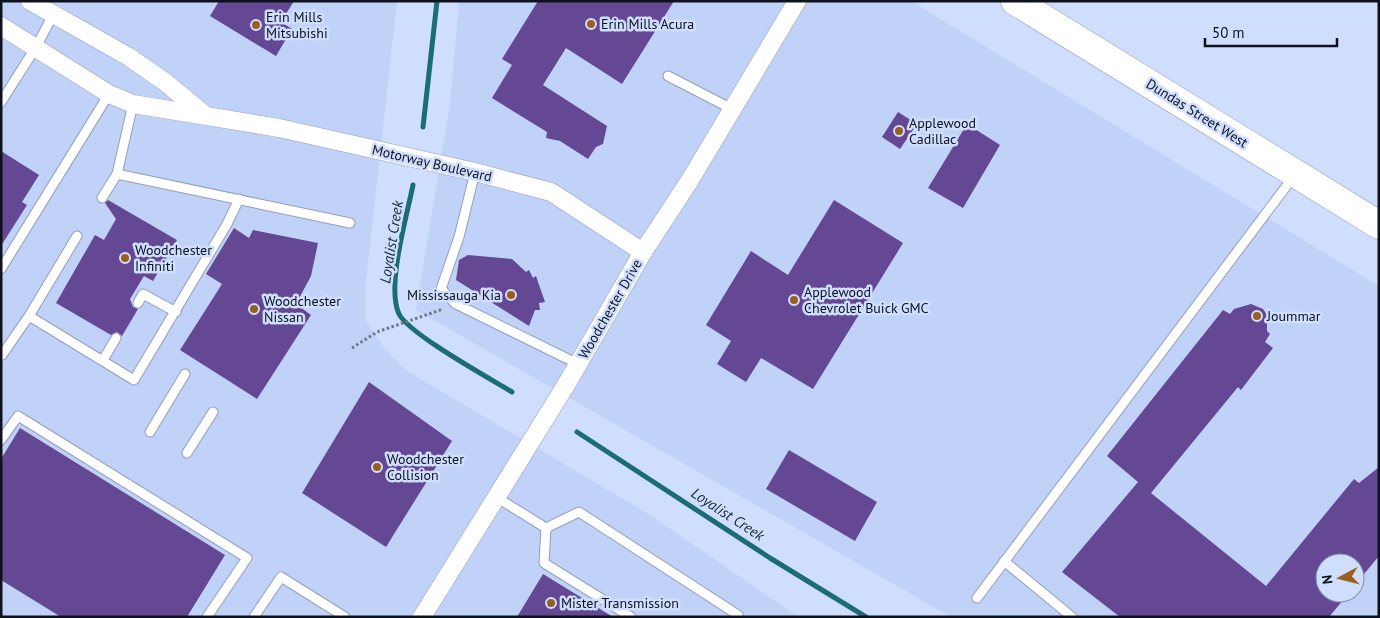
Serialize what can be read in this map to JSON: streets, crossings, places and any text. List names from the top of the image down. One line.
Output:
{"streets":{"main road":["Dundas Street West"],"street":["Motorway Boulevard","Woodchester Drive"]},"crossings":[["Motorway Boulevard","Woodchester Drive"]],"water":["Loyalist Creek"],"places":["Erin Mills Acura","Erin Mills Mitsubishi","Applewood Cadillac","Woodchester Infiniti","Mississauga Kia","Applewood Chevrolet Buick GMC","Woodchester Nissan","Joummar","Woodchester Collision","Mister Transmission"],"scale_bar":"50 m","north":"left"}
